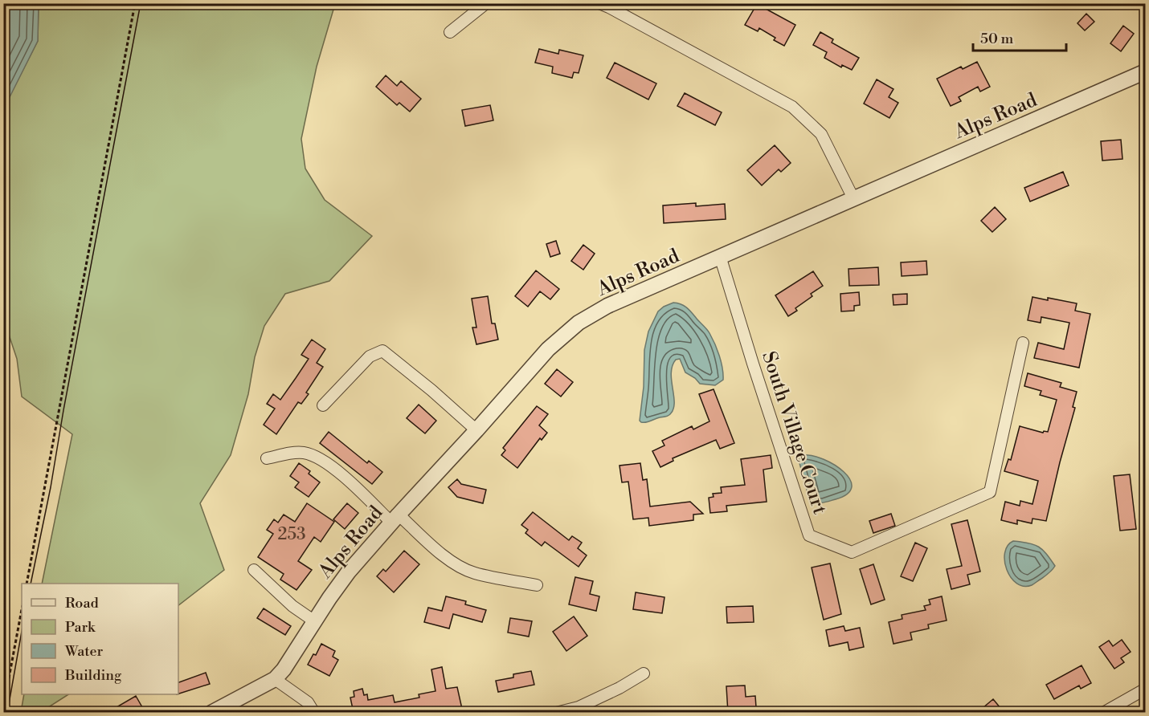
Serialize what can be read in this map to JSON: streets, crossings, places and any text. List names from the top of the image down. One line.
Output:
{"streets":{"street":["Alps Road","South Village Court"]},"crossings":[["Alps Road","South Village Court"]],"house_numbers":["253"],"legend":["Road","Park","Water","Building"],"scale_bar":"50 m"}
